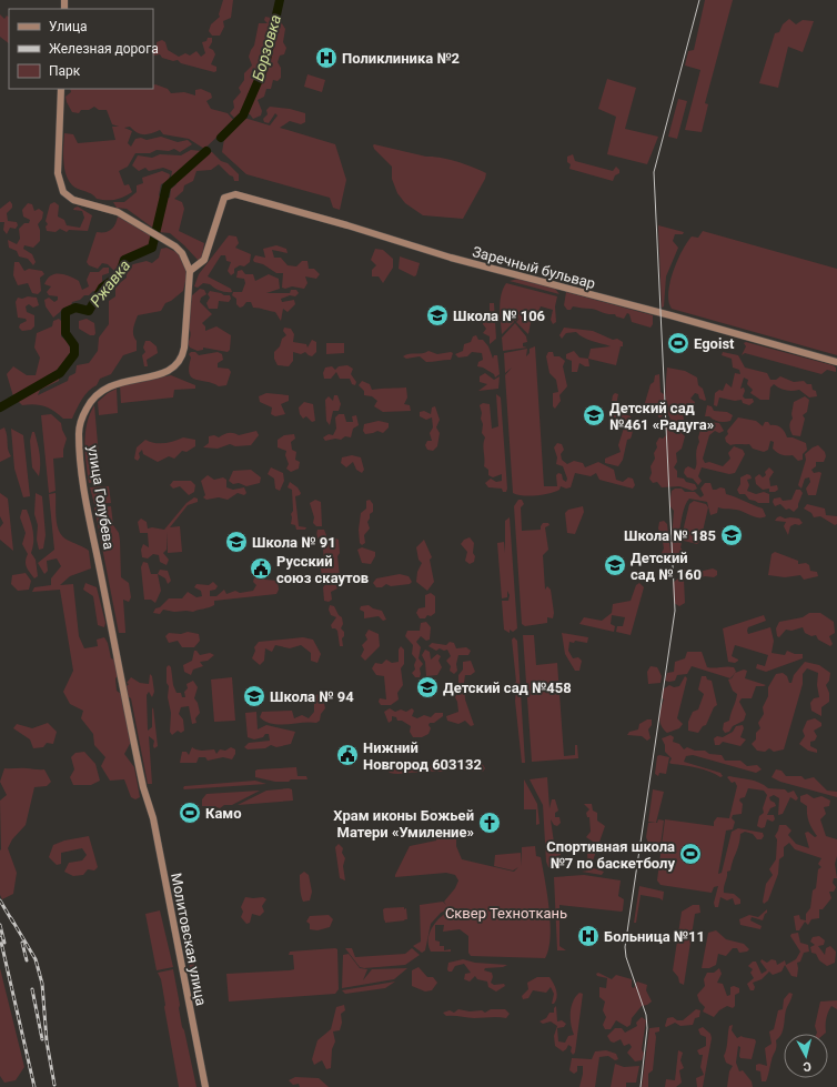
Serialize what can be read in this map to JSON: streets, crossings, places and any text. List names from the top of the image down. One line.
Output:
{"streets":{"street":["Заречный бульвар","улица Голубева","Молитовская улица"]},"crossings":[["Заречный бульвар","улица Голубева"],["улица Голубева","Молитовская улица"]],"water":["Борзовка","Ржавка"],"parks":["Сквер Техноткань"],"places":{"hospital":["Поликлиника №2","Больница №11"],"school or university":["Школа № 106","Детский сад №461 «Радуга»","Школа № 185","Школа № 91","Детский сад № 160","Детский сад №458","Школа № 94"],"sports":["Egoist","Камо","Спортивная школа №7 по баскетболу"],"public building":["Русский союз скаутов","Нижний Новгород 603132"],"church":["Храм иконы Божьей Матери «Умиление»"]},"legend":["Улица","Железная дорога","Парк"],"north":"bottom"}
